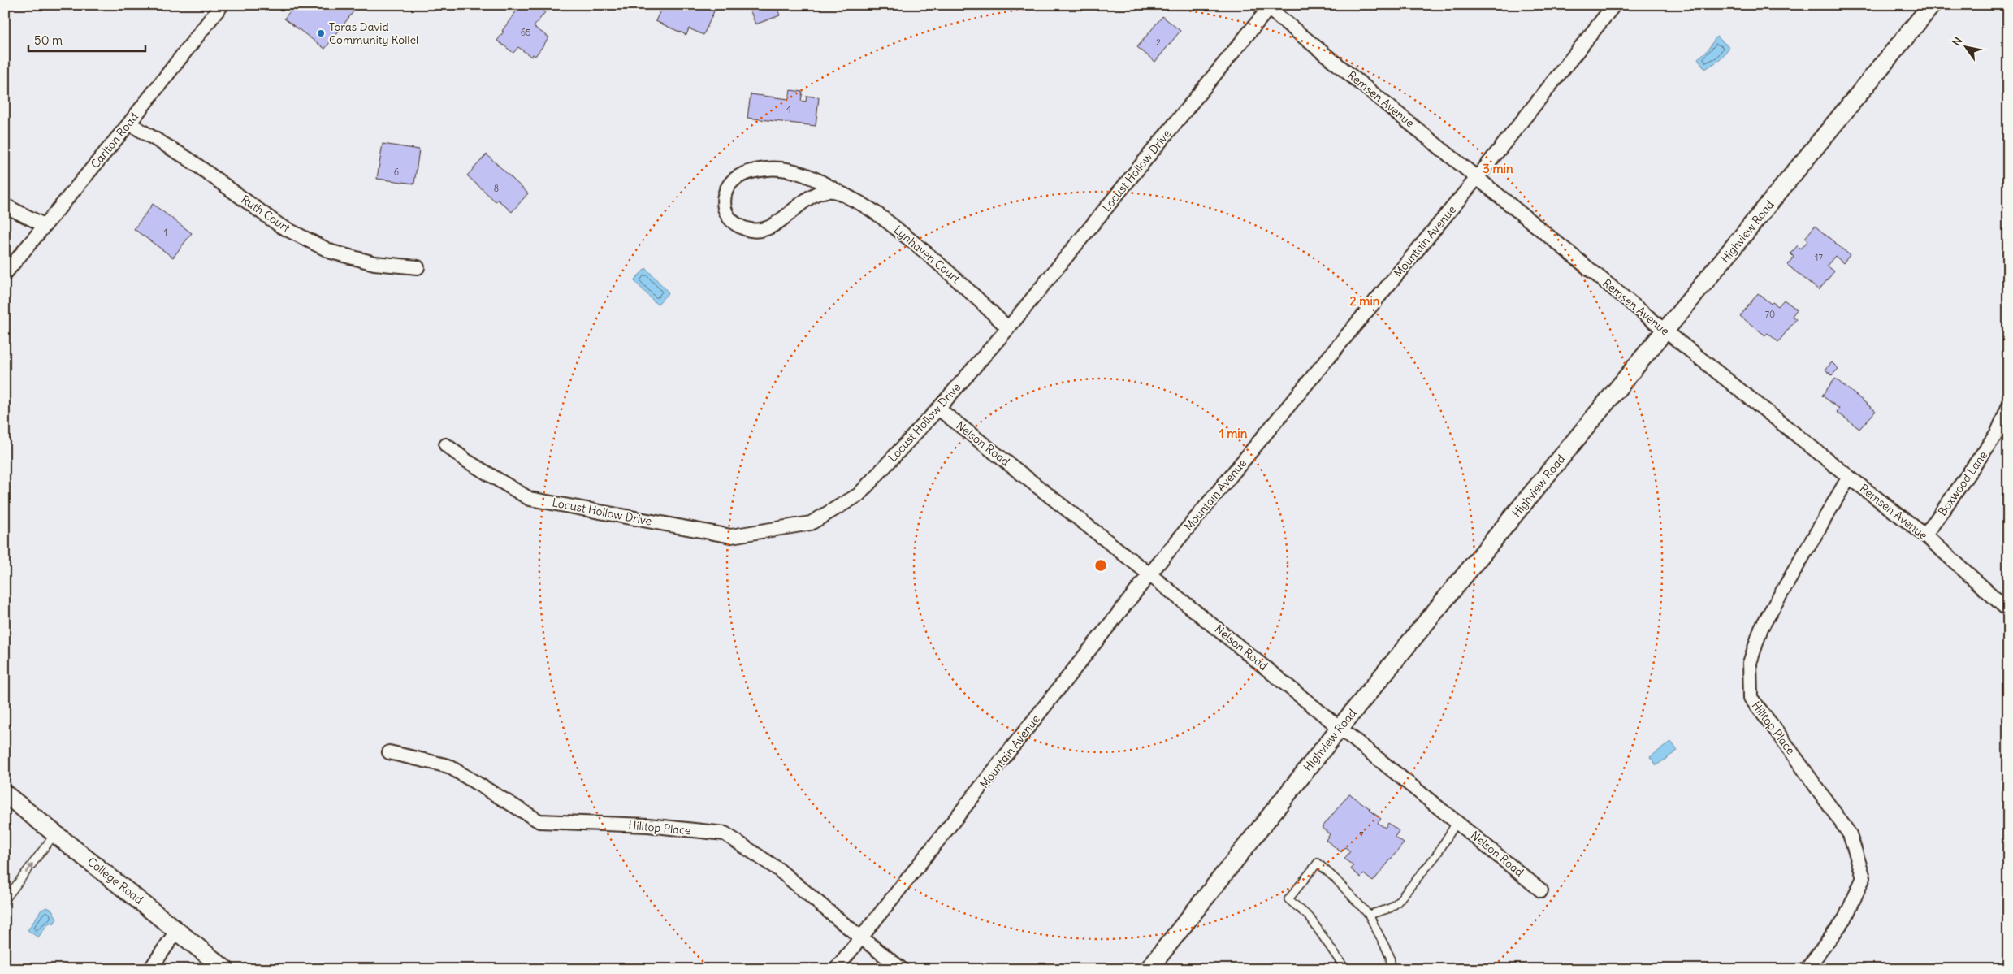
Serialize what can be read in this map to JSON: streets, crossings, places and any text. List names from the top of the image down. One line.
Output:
{"streets":{"street":["Remsen Avenue","Carlton Road","Locust Hollow Drive","Ruth Court","Highview Road","Mountain Avenue","Lynhaven Court","Nelson Road","Boxwood Lane","Hilltop Place","College Road"]},"crossings":[["Remsen Avenue","Locust Hollow Drive"],["Remsen Avenue","Highview Road"],["Remsen Avenue","Mountain Avenue"],["Remsen Avenue","Boxwood Lane"],["Remsen Avenue","Hilltop Place"],["Carlton Road","Ruth Court"],["Locust Hollow Drive","Lynhaven Court"],["Locust Hollow Drive","Nelson Road"],["Highview Road","Nelson Road"],["Mountain Avenue","Nelson Road"],["Mountain Avenue","Hilltop Place"]],"places":["Toras David Community Kollel"],"house_numbers":["65","2","4","6","8","1","17","70","7"],"scale_bar":"50 m","north":"top left","rings":["3 min","2 min","1 min"]}
